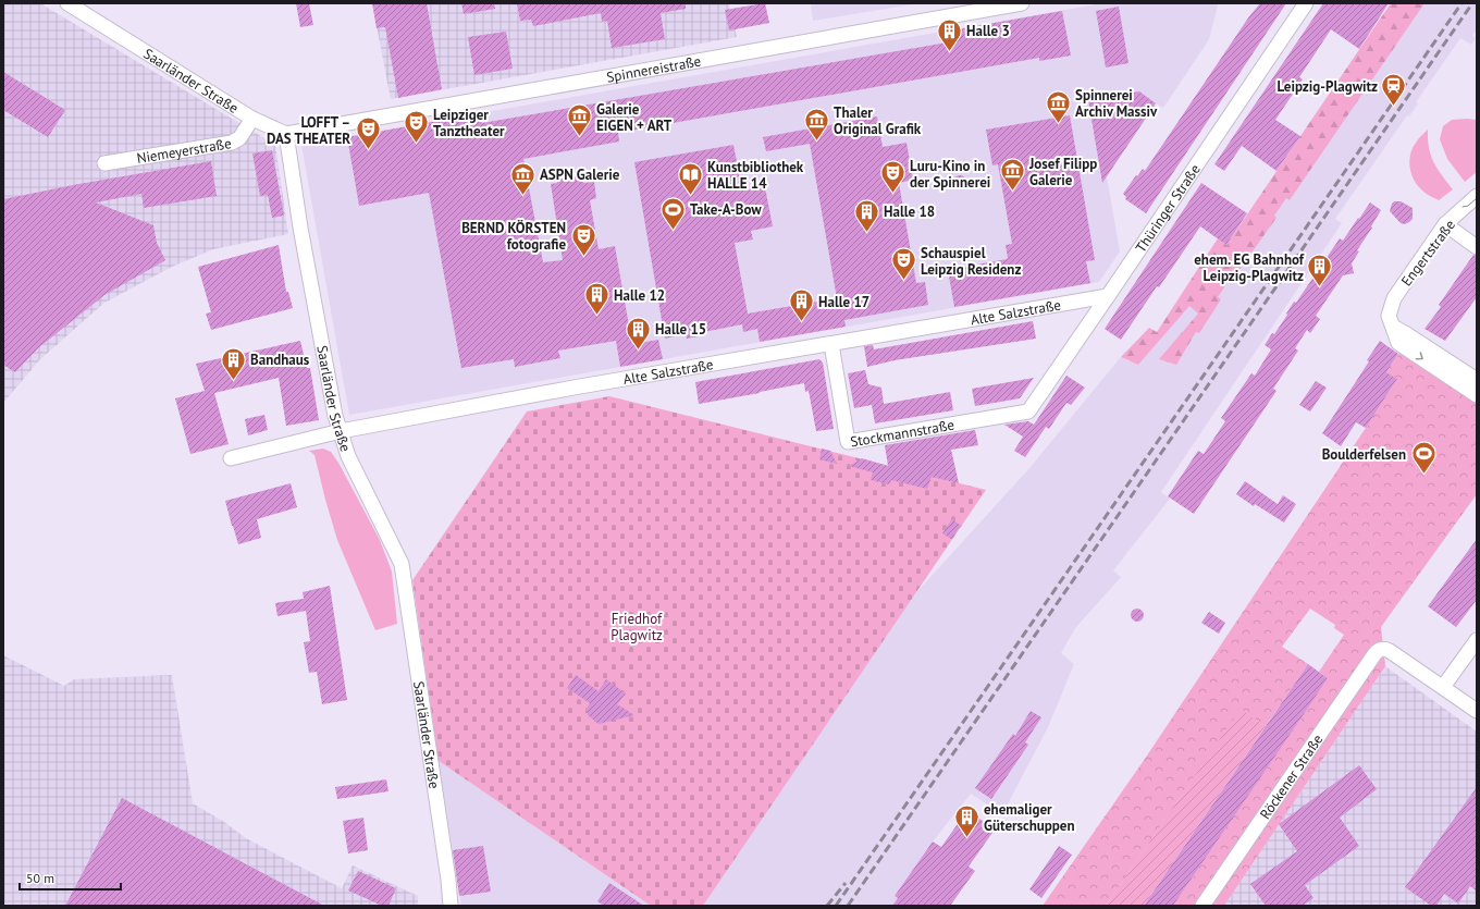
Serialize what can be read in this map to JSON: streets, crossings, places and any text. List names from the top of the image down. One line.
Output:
{"streets":{"street":["Spinnereistraße","Saarländer Straße","Niemeyerstraße","Thüringer Straße","Engertstraße","Alte Salzstraße","Stockmannstraße","Röckener Straße"]},"crossings":[["Spinnereistraße","Saarländer Straße"],["Saarländer Straße","Niemeyerstraße"],["Saarländer Straße","Alte Salzstraße"],["Thüringer Straße","Alte Salzstraße"],["Thüringer Straße","Stockmannstraße"],["Alte Salzstraße","Stockmannstraße"]],"parks":["Friedhof Plagwitz"],"places":{"building":["Halle 3","Halle 18","ehem. EG Bahnhof Leipzig-Plagwitz","Halle 12","Halle 17","Halle 15","Bandhaus","ehemaliger Güterschuppen"],"station":["Leipzig-Plagwitz"],"museum":["Spinnerei Archiv Massiv","Galerie EIGEN + ART","Thaler Original Grafik","Josef Filipp Galerie","ASPN Galerie"],"theatre":["Leipziger Tanztheater","LOFFT – DAS THEATER","Luru-Kino in der Spinnerei","BERND KÖRSTEN fotografie","Schauspiel Leipzig Residenz"],"library":["Kunstbibliothek HALLE 14"],"sports":["Take-A-Bow","Boulderfelsen"]},"scale_bar":"50 m"}
